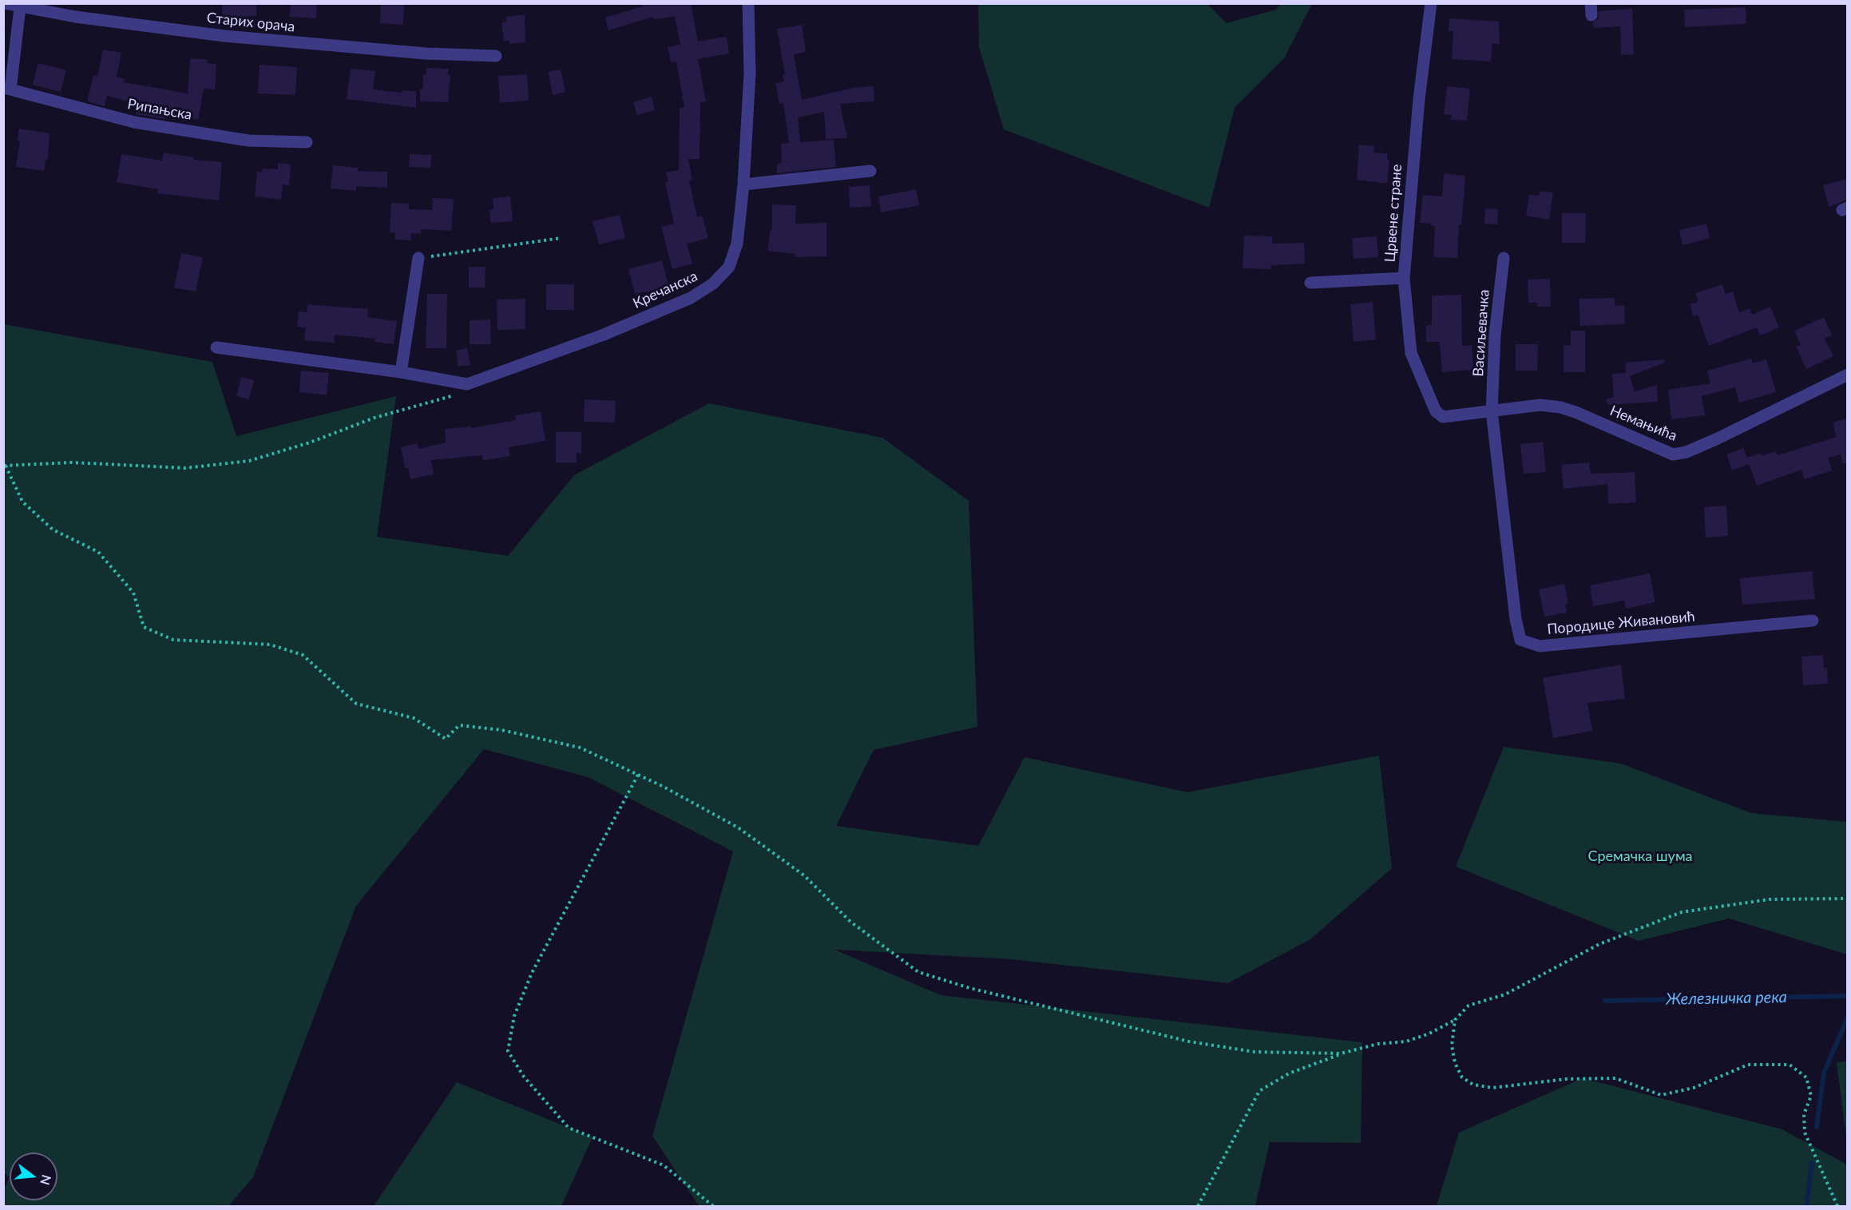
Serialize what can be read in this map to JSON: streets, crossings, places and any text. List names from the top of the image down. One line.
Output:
{"streets":{"street":["Старих орача","Рипањска","Црвене стране","Кречанска","Васиљевачка","Немањића","Породице Живановић"]},"crossings":[["Старих орача","Рипањска"],["Црвене стране","Немањића"],["Васиљевачка","Немањића"],["Васиљевачка","Породице Живановић"],["Немањића","Породице Живановић"]],"water":["Железничка река"],"parks":["Сремачка шума"],"north":"right"}
